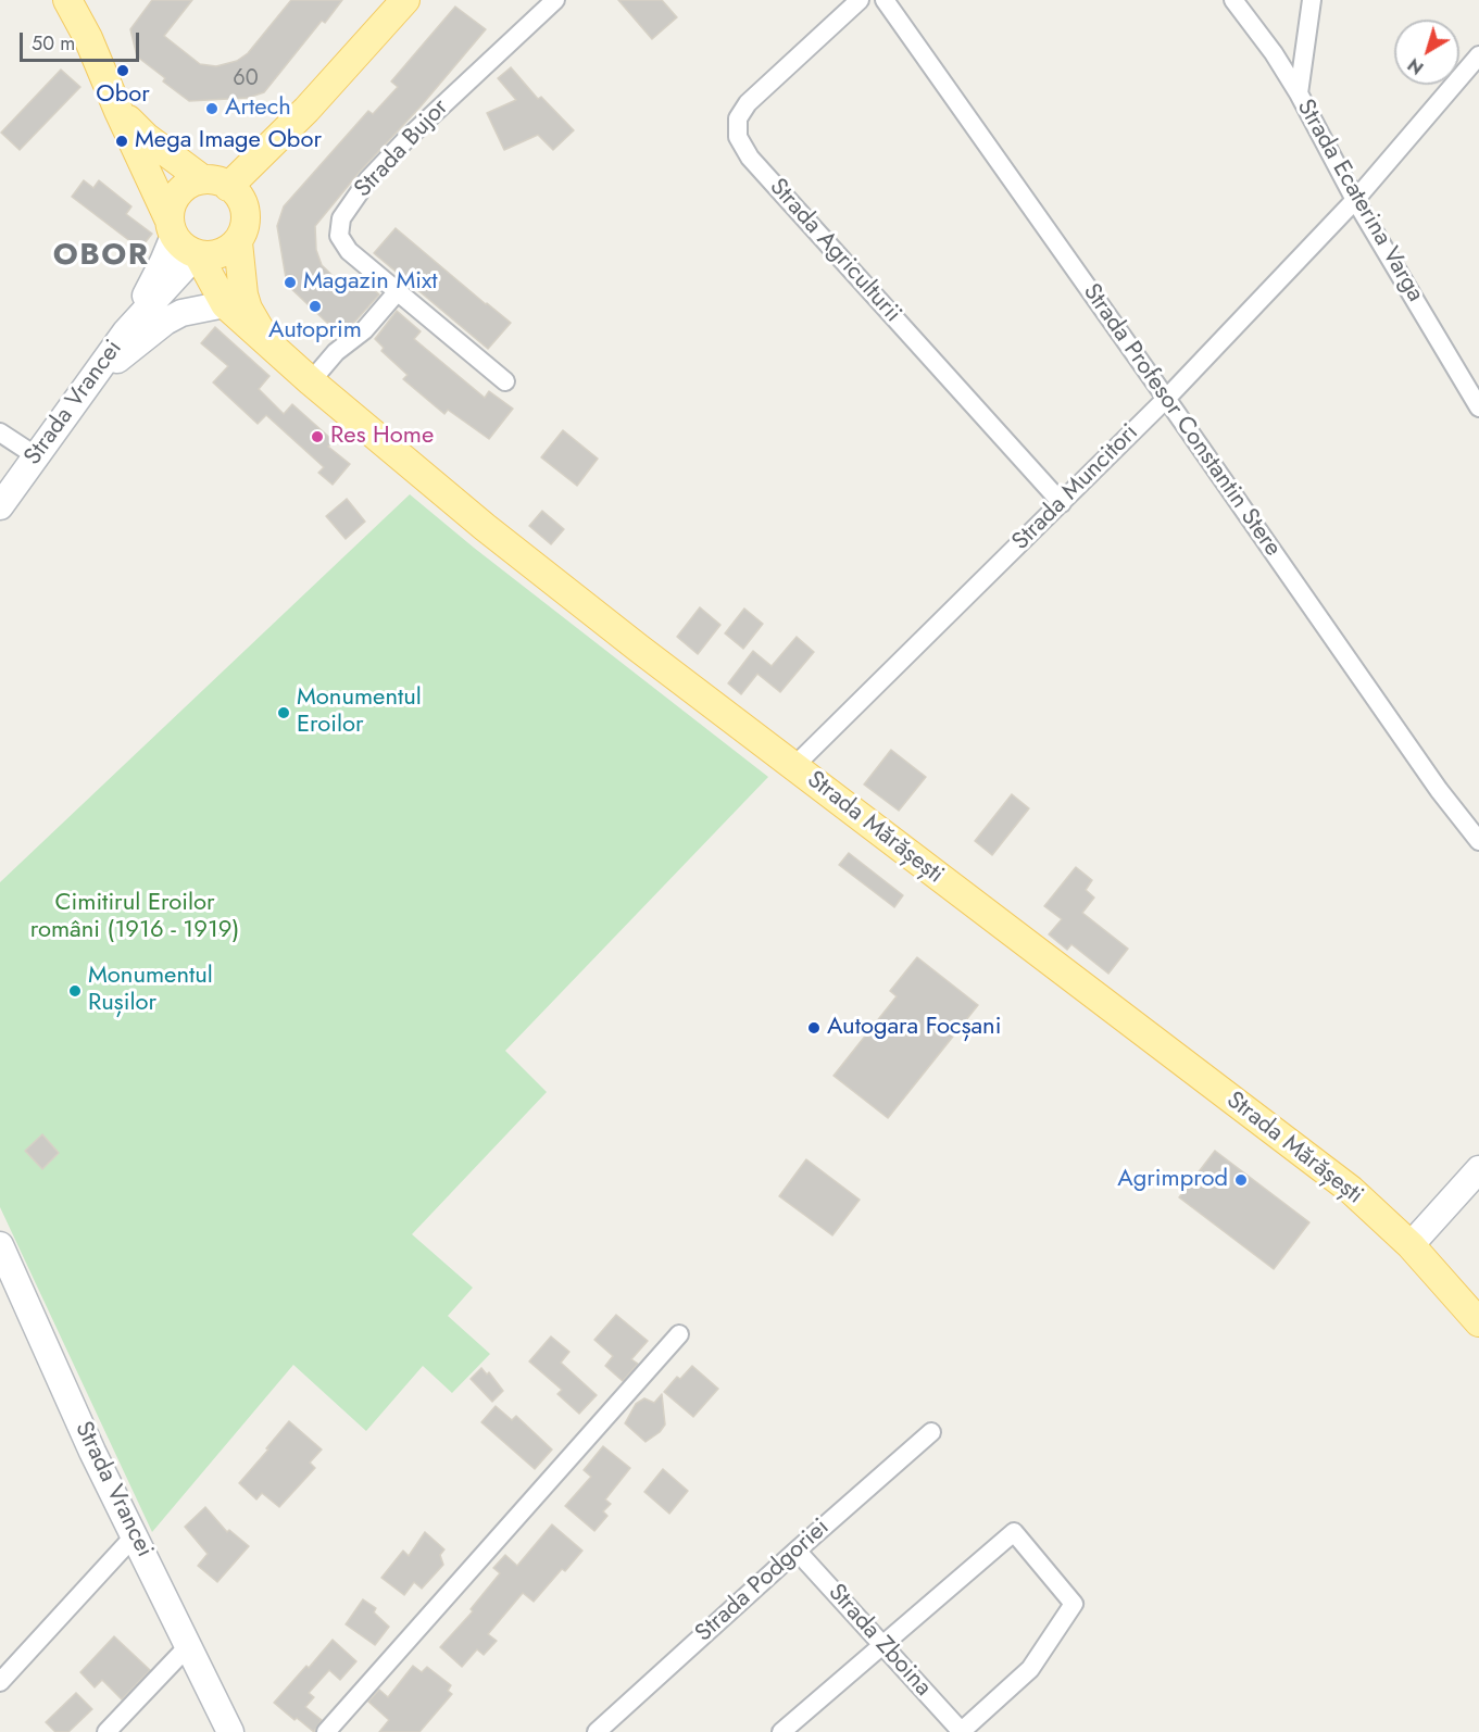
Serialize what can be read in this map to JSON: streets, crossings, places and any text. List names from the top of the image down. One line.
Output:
{"streets":{"main road":["Strada Mărășești"],"street":["Strada Bujor","Strada Ecaterina Varga","Strada Agriculturii","Strada Vrancei","Strada Profesor Constantin Stere","Strada Muncitori","Strada Podgoriei","Strada Zboina"]},"crossings":[["Strada Ecaterina Varga","Strada Muncitori"],["Strada Agriculturii","Strada Muncitori"],["Strada Vrancei","Strada Mărășești"],["Strada Profesor Constantin Stere","Strada Muncitori"],["Strada Muncitori","Strada Mărășești"],["Strada Podgoriei","Strada Zboina"]],"districts":["OBOR"],"parks":["Cimitirul Eroilor români (1916 - 1919)"],"places":["Obor","Artech","Mega Image Obor","Magazin Mixt","Autoprim","Res Home","Monumentul Eroilor","Monumentul Rușilor","Autogara Focșani","Agrimprod"],"house_numbers":["60"],"scale_bar":"50 m","north":"bottom left"}
